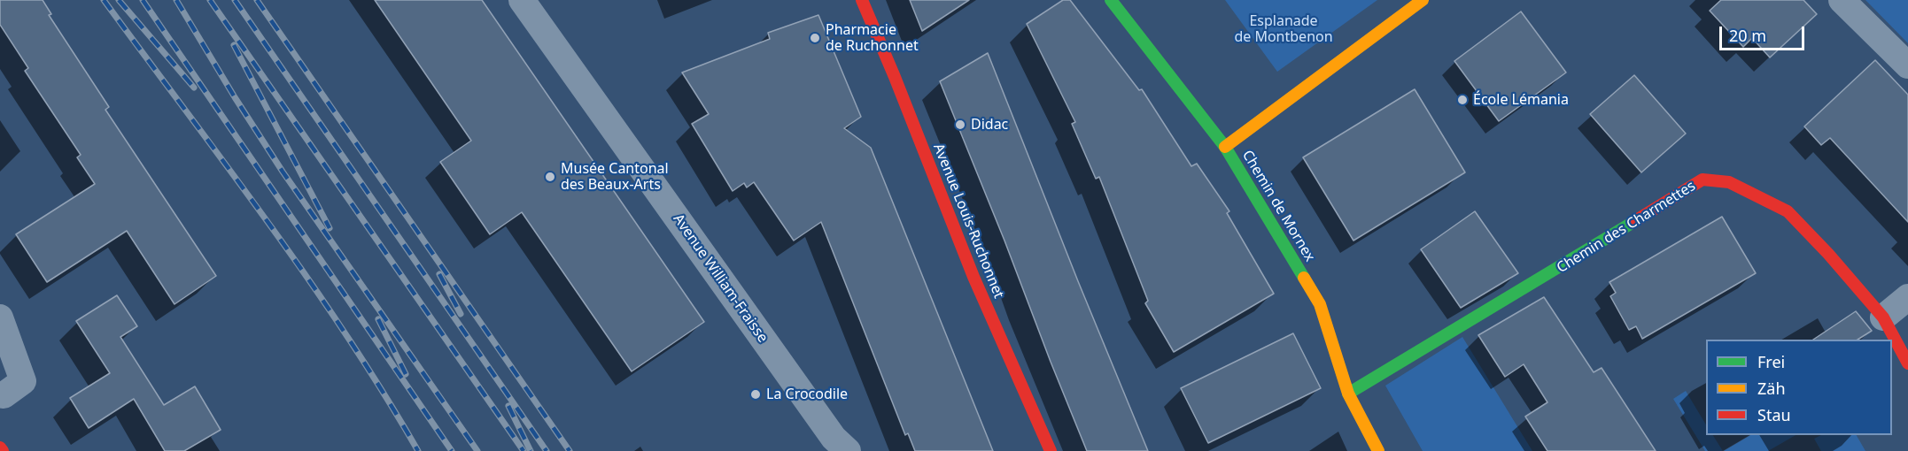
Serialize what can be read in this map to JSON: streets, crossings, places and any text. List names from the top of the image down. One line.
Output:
{"streets":{"street":["Chemin de Mornex","Avenue Louis-Ruchonnet","Chemin des Charmettes","Avenue William-Fraisse"]},"crossings":[["Chemin de Mornex","Chemin des Charmettes"]],"parks":["Esplanade de Montbenon"],"places":["Pharmacie de Ruchonnet","École Lémania","Didac","Musée Cantonal des Beaux-Arts","La Crocodile"],"legend":["Frei","Zäh","Stau"],"scale_bar":"20 m"}
